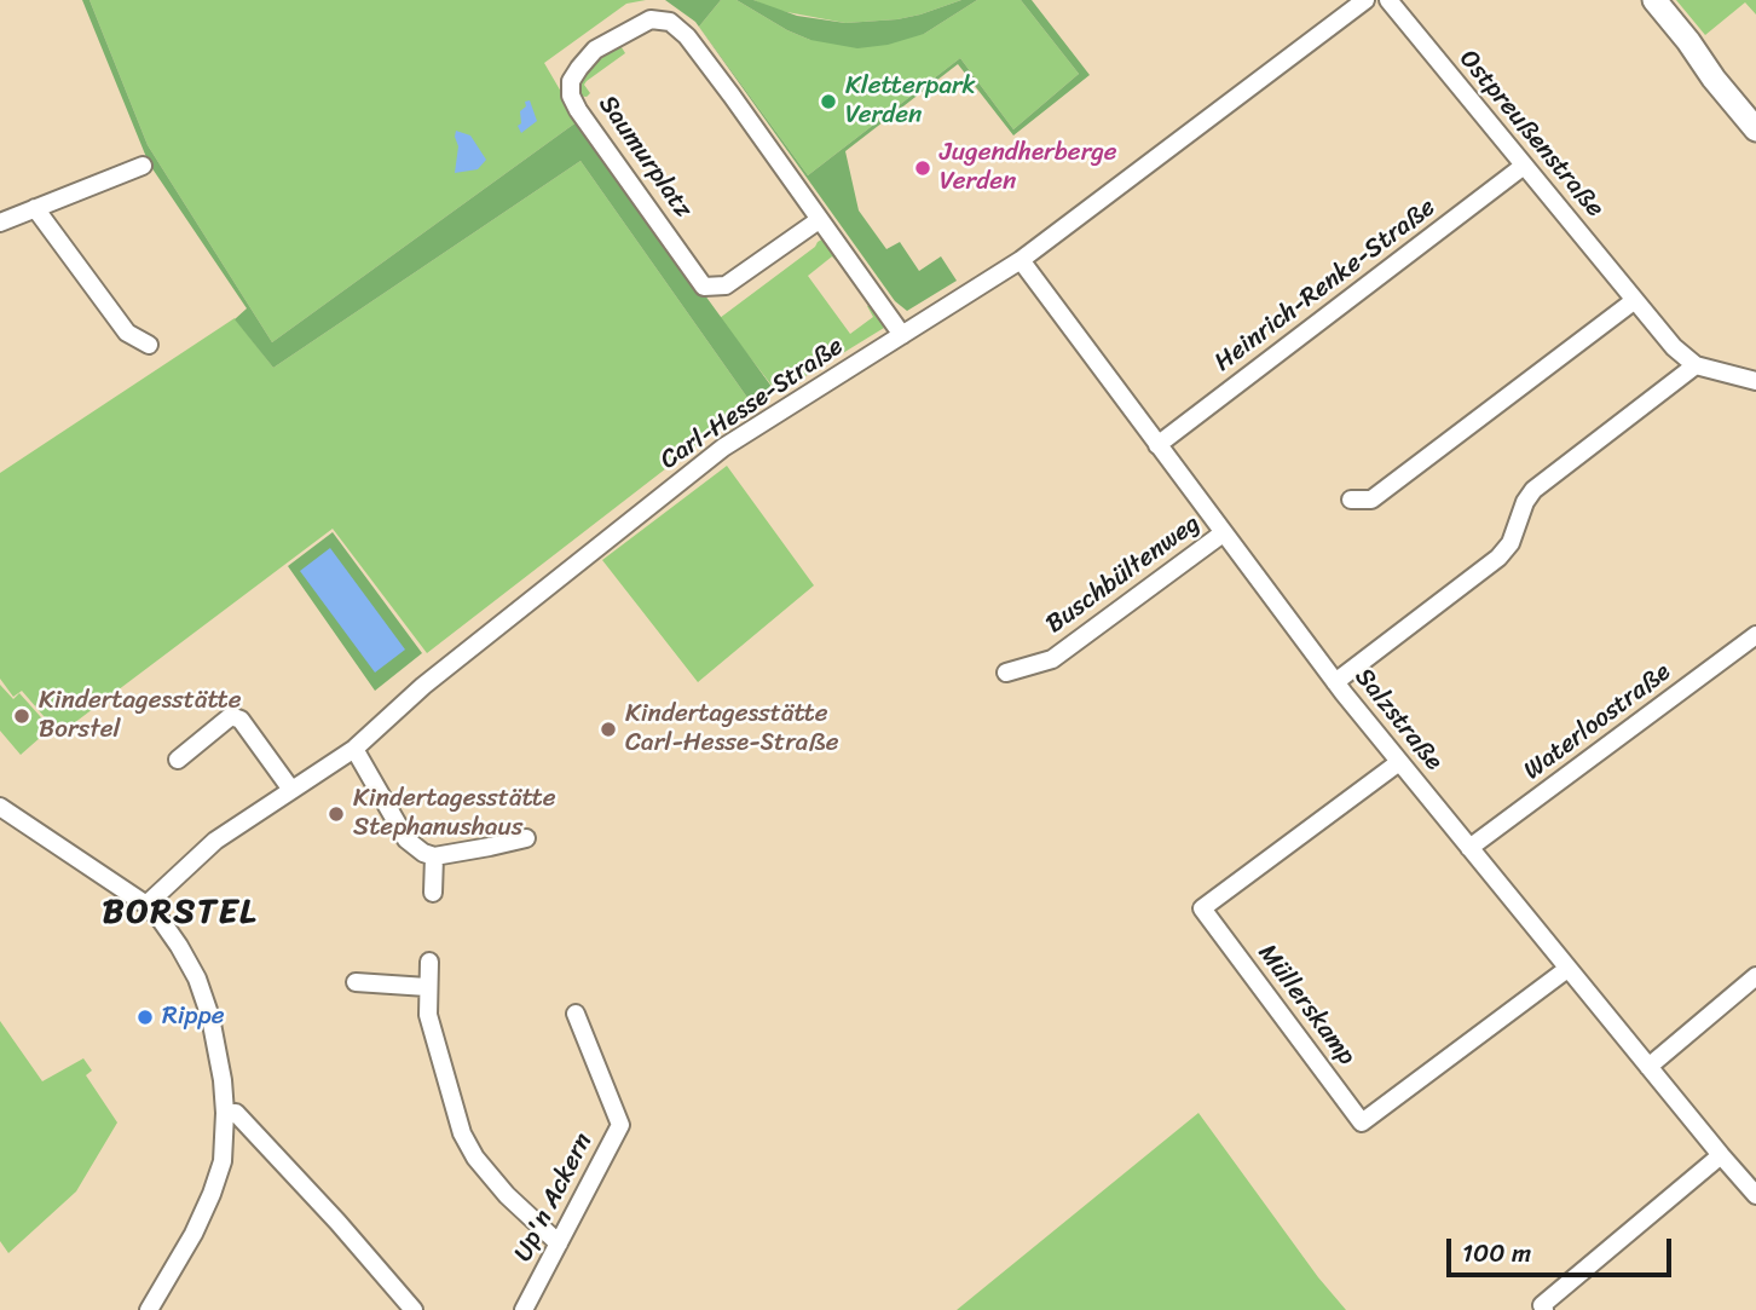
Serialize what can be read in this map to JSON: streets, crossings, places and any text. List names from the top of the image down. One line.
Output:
{"streets":{"street":["Ostpreußenstraße","Saumurplatz","Heinrich-Renke-Straße","Carl-Hesse-Straße","Buschbültenweg","Salzstraße","Waterloostraße","Müllerskamp","Up'n Ackern"]},"crossings":[["Ostpreußenstraße","Heinrich-Renke-Straße"],["Saumurplatz","Carl-Hesse-Straße"],["Heinrich-Renke-Straße","Salzstraße"],["Carl-Hesse-Straße","Salzstraße"],["Buschbültenweg","Salzstraße"],["Salzstraße","Waterloostraße"],["Salzstraße","Müllerskamp"]],"districts":["BORSTEL"],"places":["Kletterpark Verden","Jugendherberge Verden","Kindertagesstätte Borstel","Kindertagesstätte Carl-Hesse-Straße","Kindertagesstätte Stephanushaus","Rippe"],"scale_bar":"100 m"}
